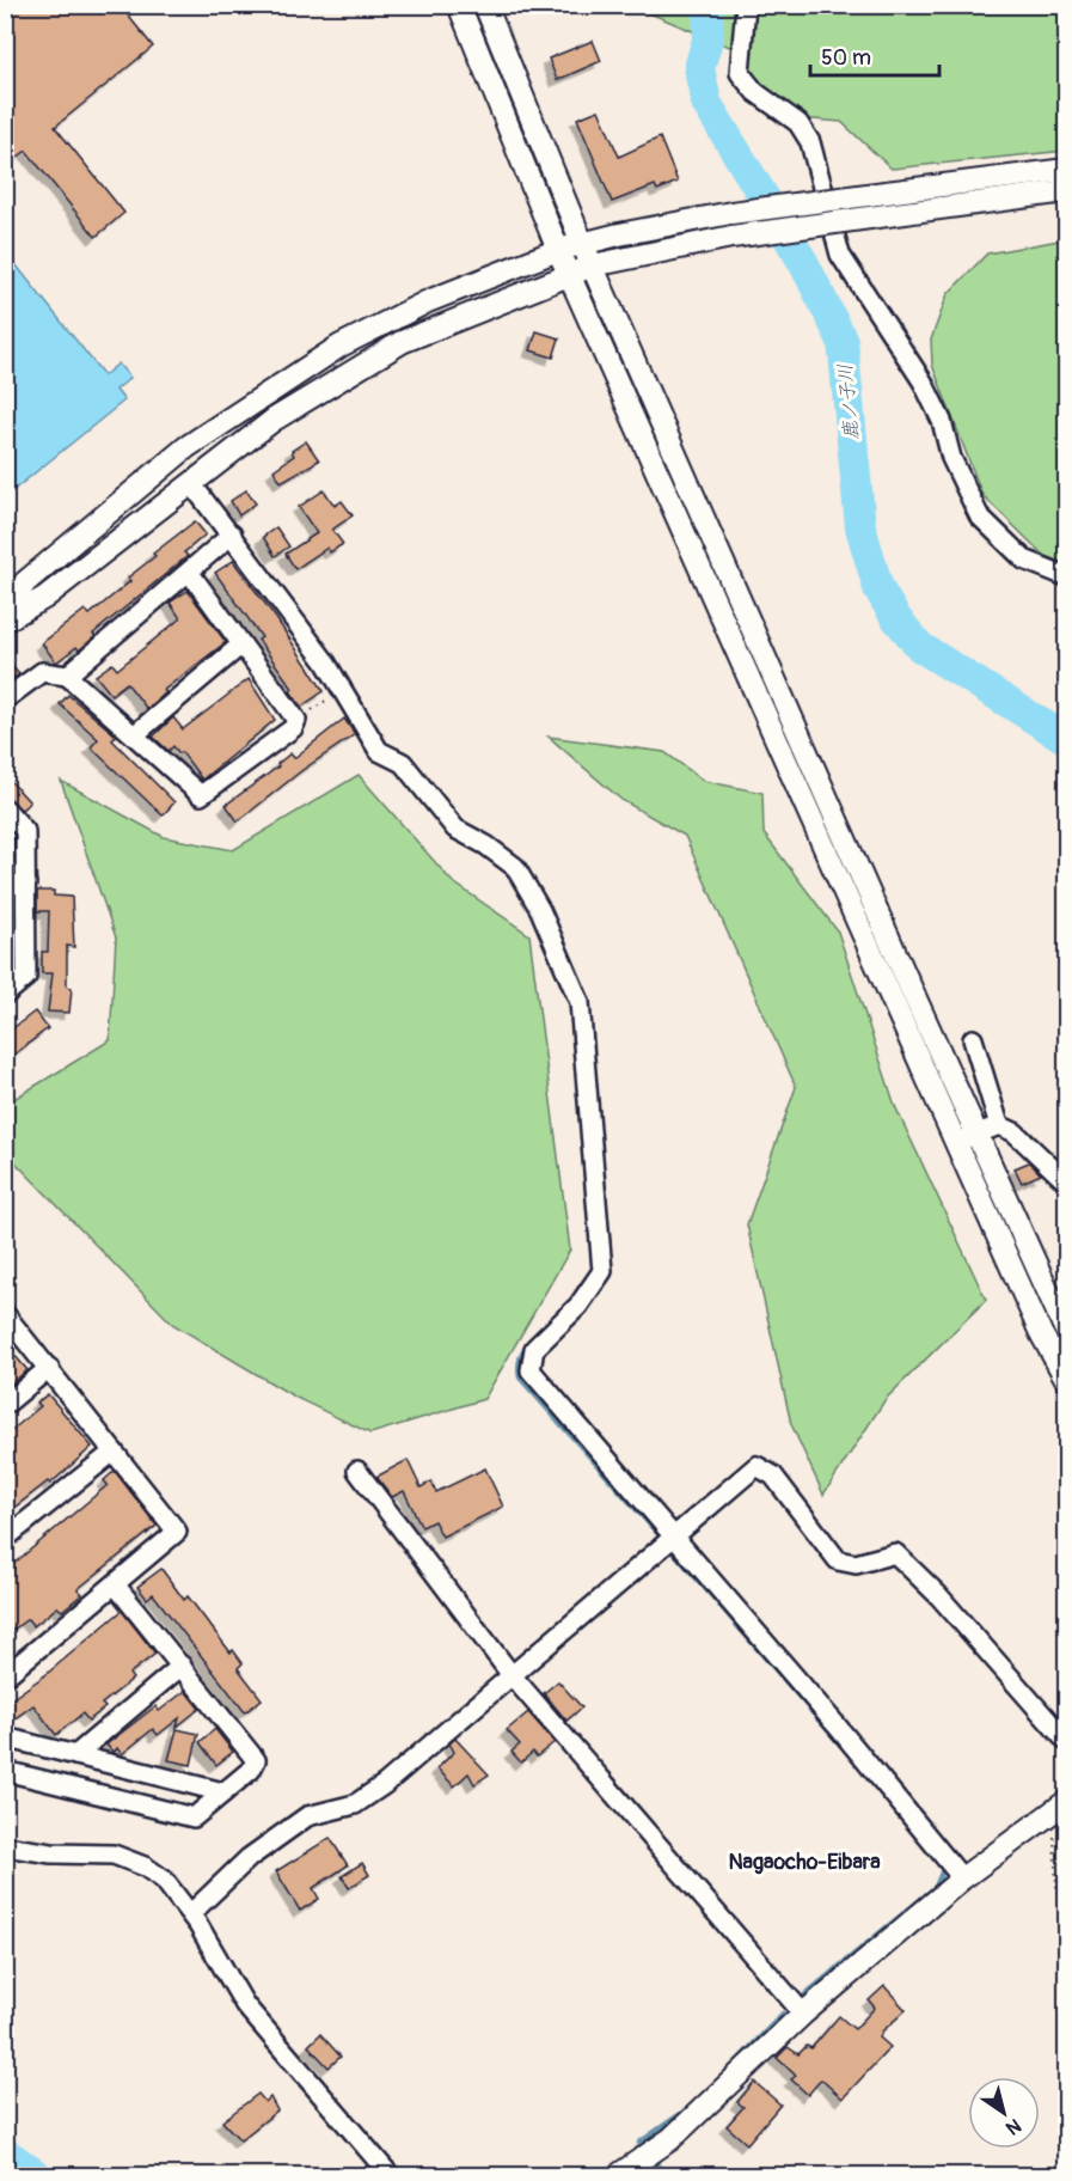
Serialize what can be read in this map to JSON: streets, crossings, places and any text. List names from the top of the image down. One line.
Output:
{"districts":["Nagaocho-Eibara"],"water":["鹿ノ子川"],"scale_bar":"50 m","north":"bottom right"}
